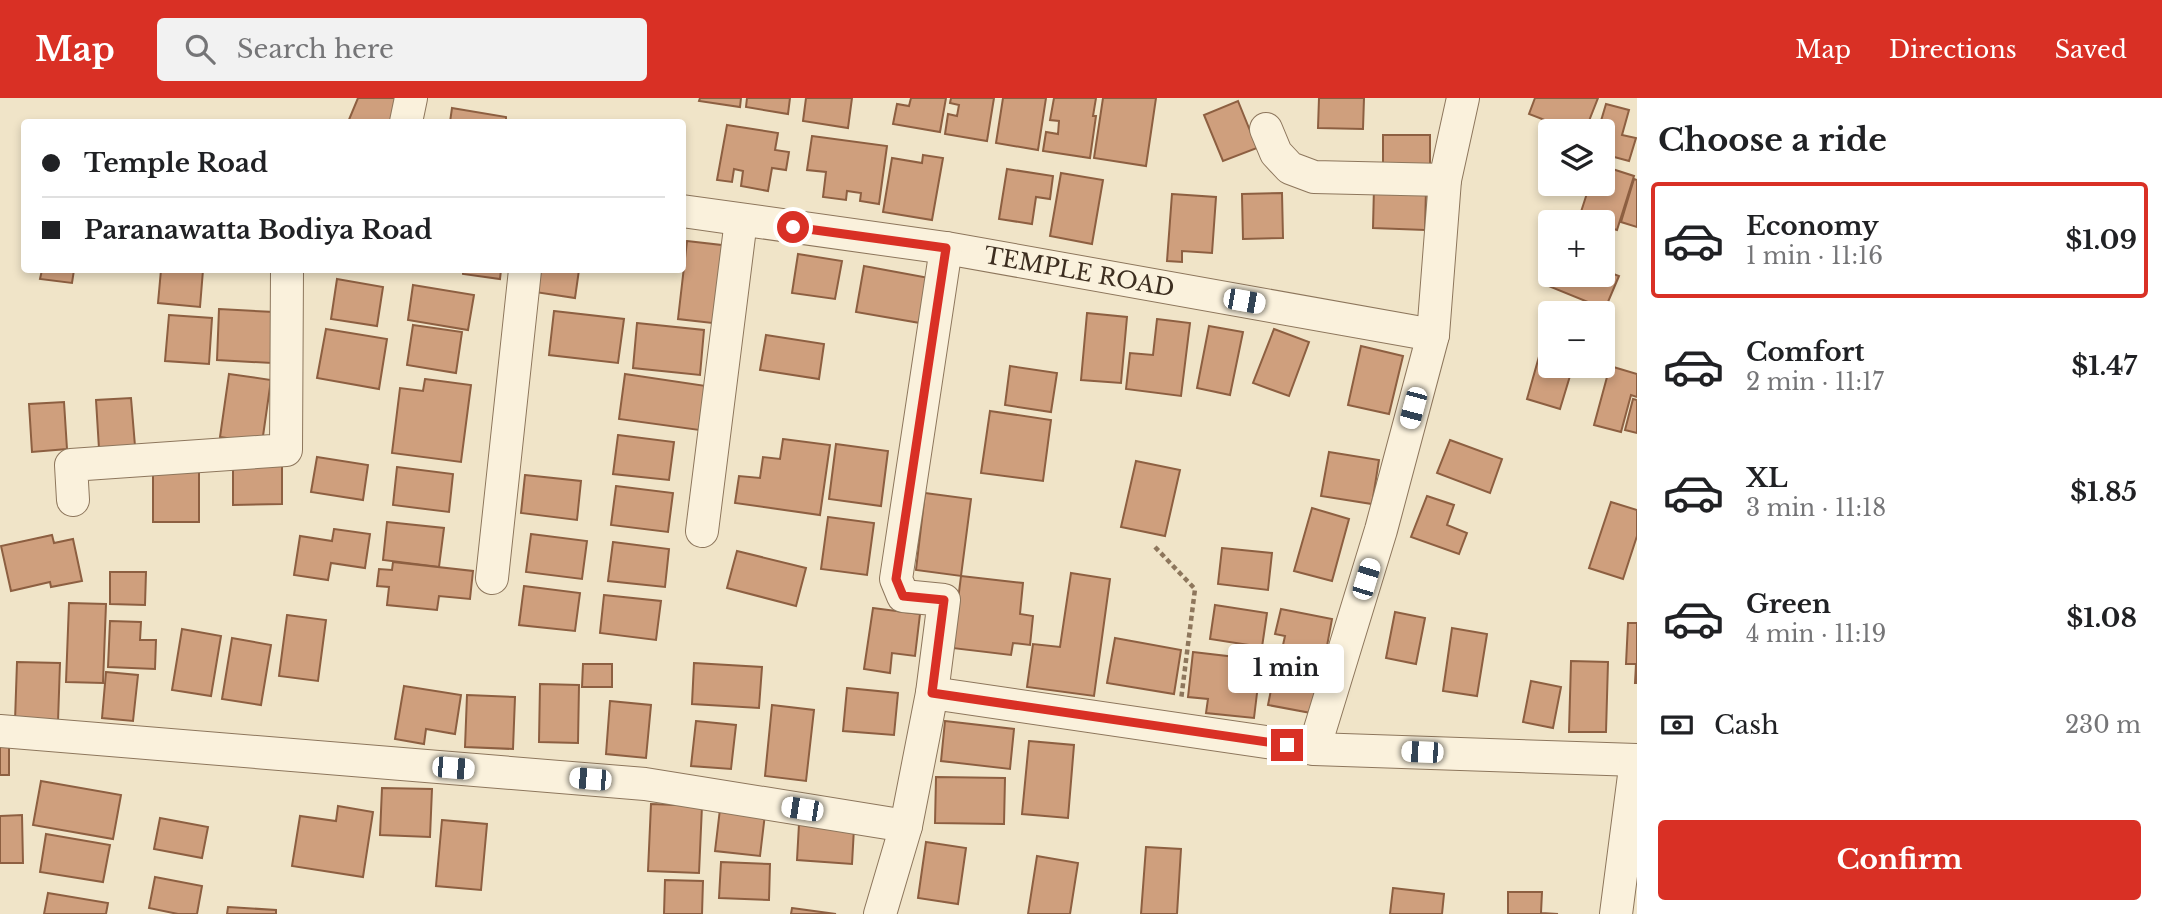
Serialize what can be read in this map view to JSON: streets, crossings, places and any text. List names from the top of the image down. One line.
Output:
{"streets":{"street":["TEMPLE ROAD"]},"page":{"header":"Map","search":"Search here","nav":["Map","Directions","Saved"],"heading":"Choose a ride","map_buttons":["+","−"],"banner":["Temple Road","Paranawatta Bodiya Road"],"list":[{"name":"Economy","note":"1 min · 11:16","value":"$1.09"},{"name":"Comfort","note":"2 min · 11:17","value":"$1.47"},{"name":"XL","note":"3 min · 11:18","value":"$1.85"},{"name":"Green","note":"4 min · 11:19","value":"$1.08"}],"bubble":"1 min","pay":["Cash","230 m"],"buttons":"Confirm"}}
